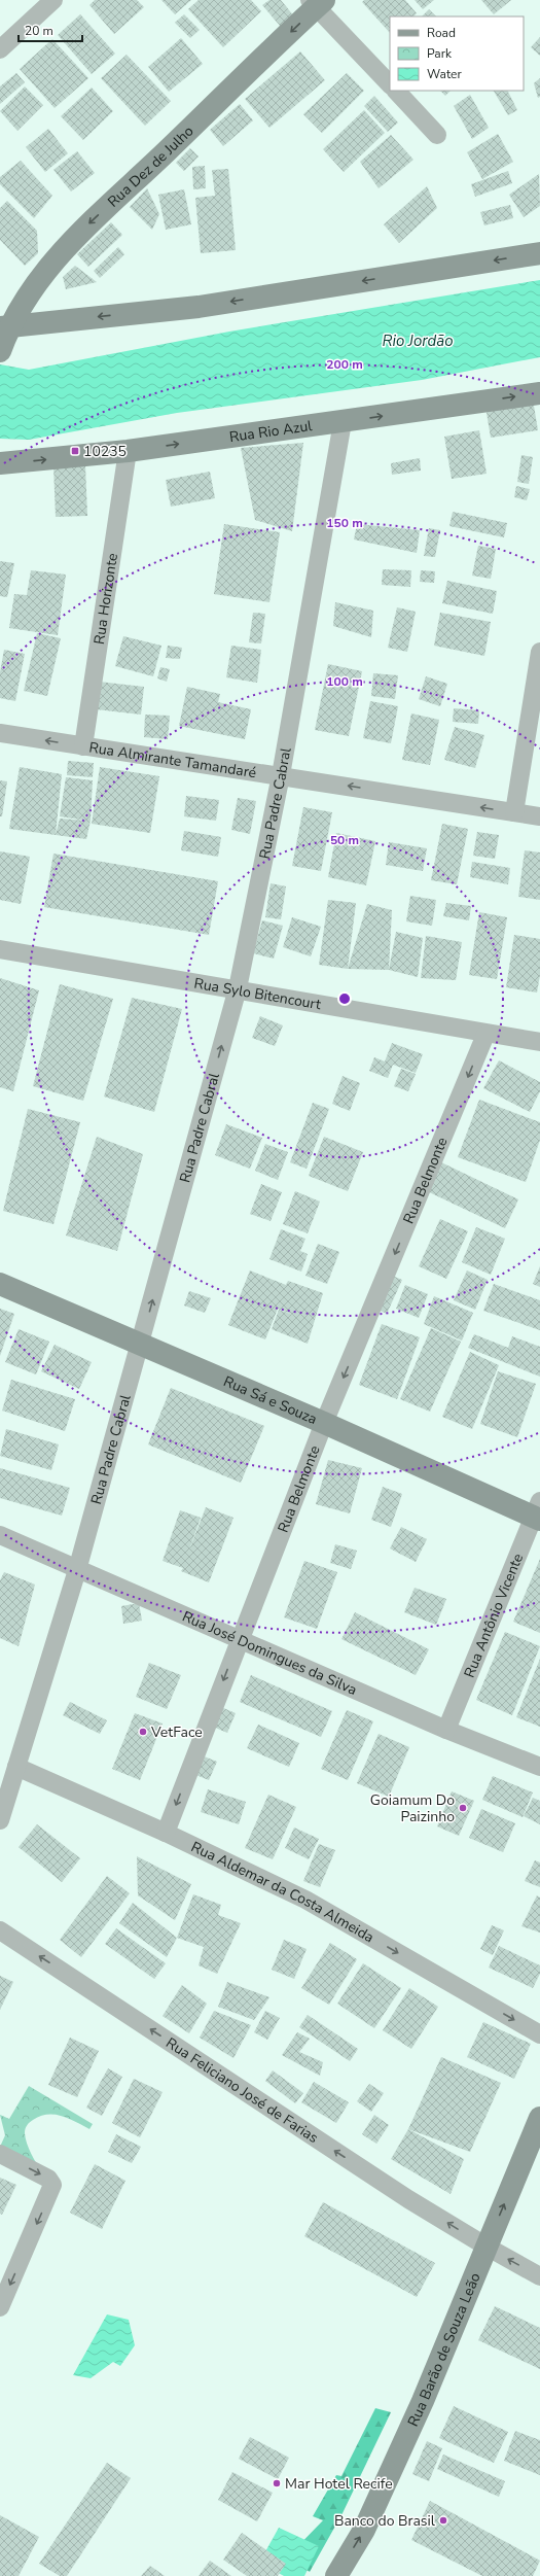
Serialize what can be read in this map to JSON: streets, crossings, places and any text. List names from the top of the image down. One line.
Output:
{"streets":{"main road":["Rua Dez de Julho","Rua Rio Azul","Rua Sá e Souza","Rua Barão de Souza Leão"],"street":["Rua Horizonte","Rua Almirante Tamandaré","Rua Padre Cabral","Rua Sylo Bitencourt","Rua Belmonte","Rua Antônio Vicente","Rua José Domingues da Silva","Rua Aldemar da Costa Almeida","Rua Feliciano José de Farias"]},"crossings":[["Rua Rio Azul","Rua Horizonte"],["Rua Rio Azul","Rua Padre Cabral"],["Rua Horizonte","Rua Almirante Tamandaré"],["Rua Almirante Tamandaré","Rua Padre Cabral"],["Rua Padre Cabral","Rua Sylo Bitencourt"],["Rua Padre Cabral","Rua Sá e Souza"],["Rua Padre Cabral","Rua José Domingues da Silva"],["Rua Padre Cabral","Rua Aldemar da Costa Almeida"],["Rua Sylo Bitencourt","Rua Belmonte"],["Rua Belmonte","Rua Sá e Souza"],["Rua Belmonte","Rua José Domingues da Silva"],["Rua Belmonte","Rua Aldemar da Costa Almeida"],["Rua Sá e Souza","Rua Antônio Vicente"],["Rua Antônio Vicente","Rua José Domingues da Silva"],["Rua Feliciano José de Farias","Rua Barão de Souza Leão"]],"one_way":["Rua Dez de Julho","Rua Almirante Tamandaré","Rua Belmonte","Rua Aldemar da Costa Almeida","Rua Feliciano José de Farias","Rua Barão de Souza Leão"],"water":["Rio Jordão"],"places":{"transit":["10235"],"other":["VetFace","Goiamum Do Paizinho","Mar Hotel Recife","Banco do Brasil"]},"legend":["Road","Park","Water"],"scale_bar":"20 m","rings":["200 m","150 m","100 m","50 m"]}
